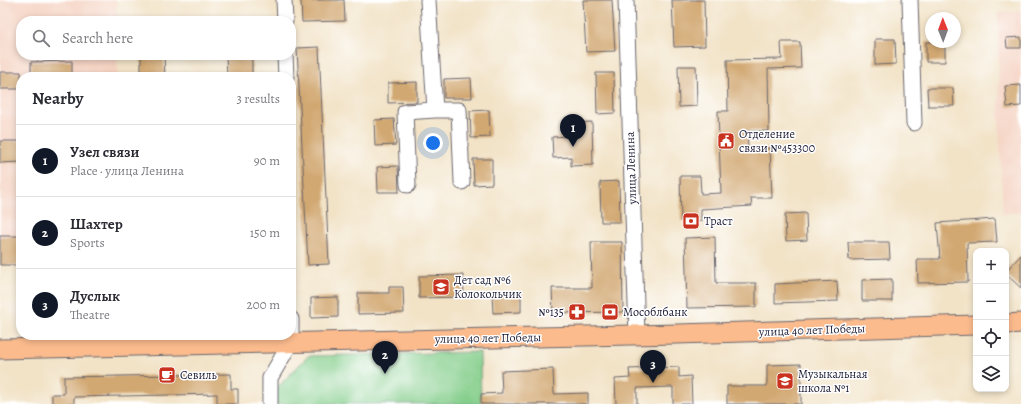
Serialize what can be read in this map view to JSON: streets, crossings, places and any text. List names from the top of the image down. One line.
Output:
{"streets":{"main road":["улица 40 лет Победы"],"street":["улица Ленина"]},"crossings":[["улица Ленина","улица 40 лет Победы"]],"places":{"public building":["Отделение связи №453300"],"bank":["Траст","Мособлбанк"],"school or university":["Дет сад №6 Колокольчик","Музыкальная школа №1"],"pharmacy":["№135"],"cafe":["Севиль"]},"north":"top","page":{"search":"Search here","heading":["Nearby","3 results"],"pins":["1","2","3"],"list":[{"mark":"1","name":"Узел связи","note":"Place · улица Ленина","value":"90 m"},{"mark":"2","name":"Шахтер","note":"Sports","value":"150 m"},{"mark":"3","name":"Дуслык","note":"Theatre","value":"200 m"}],"map_buttons":["+","−"]}}
